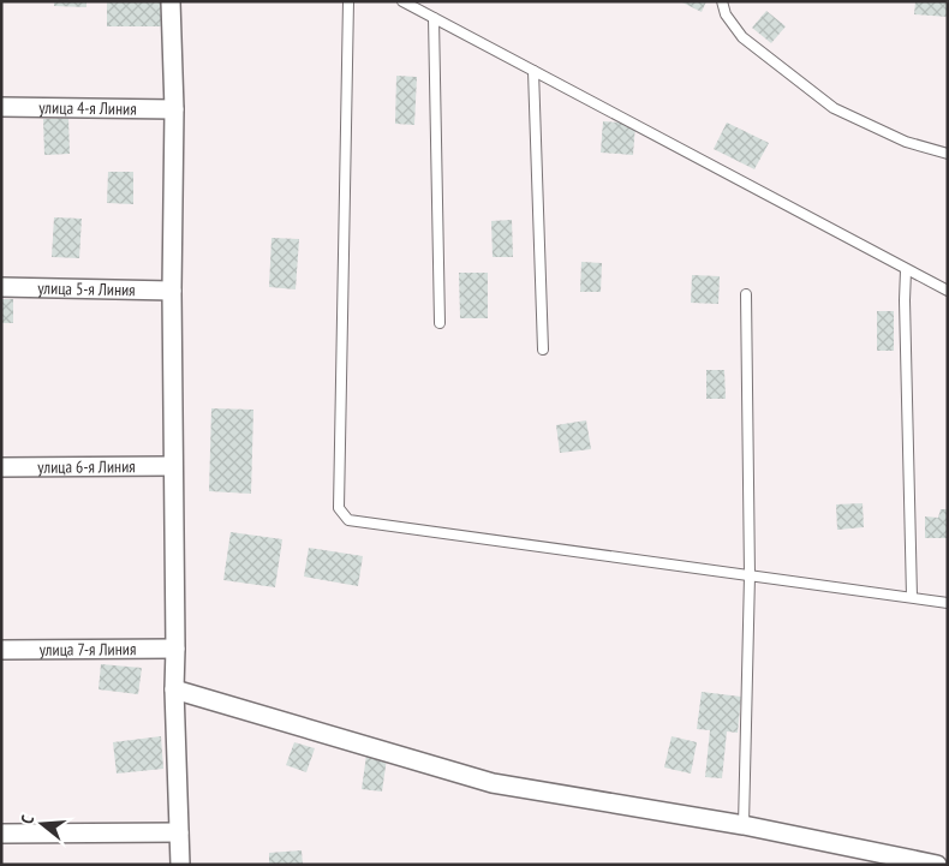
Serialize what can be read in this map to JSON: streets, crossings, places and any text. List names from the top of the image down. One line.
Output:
{"streets":{"street":["улица 4-я Линия","улица 5-я Линия","улица 6-я Линия","улица 7-я Линия"]},"north":"left"}
